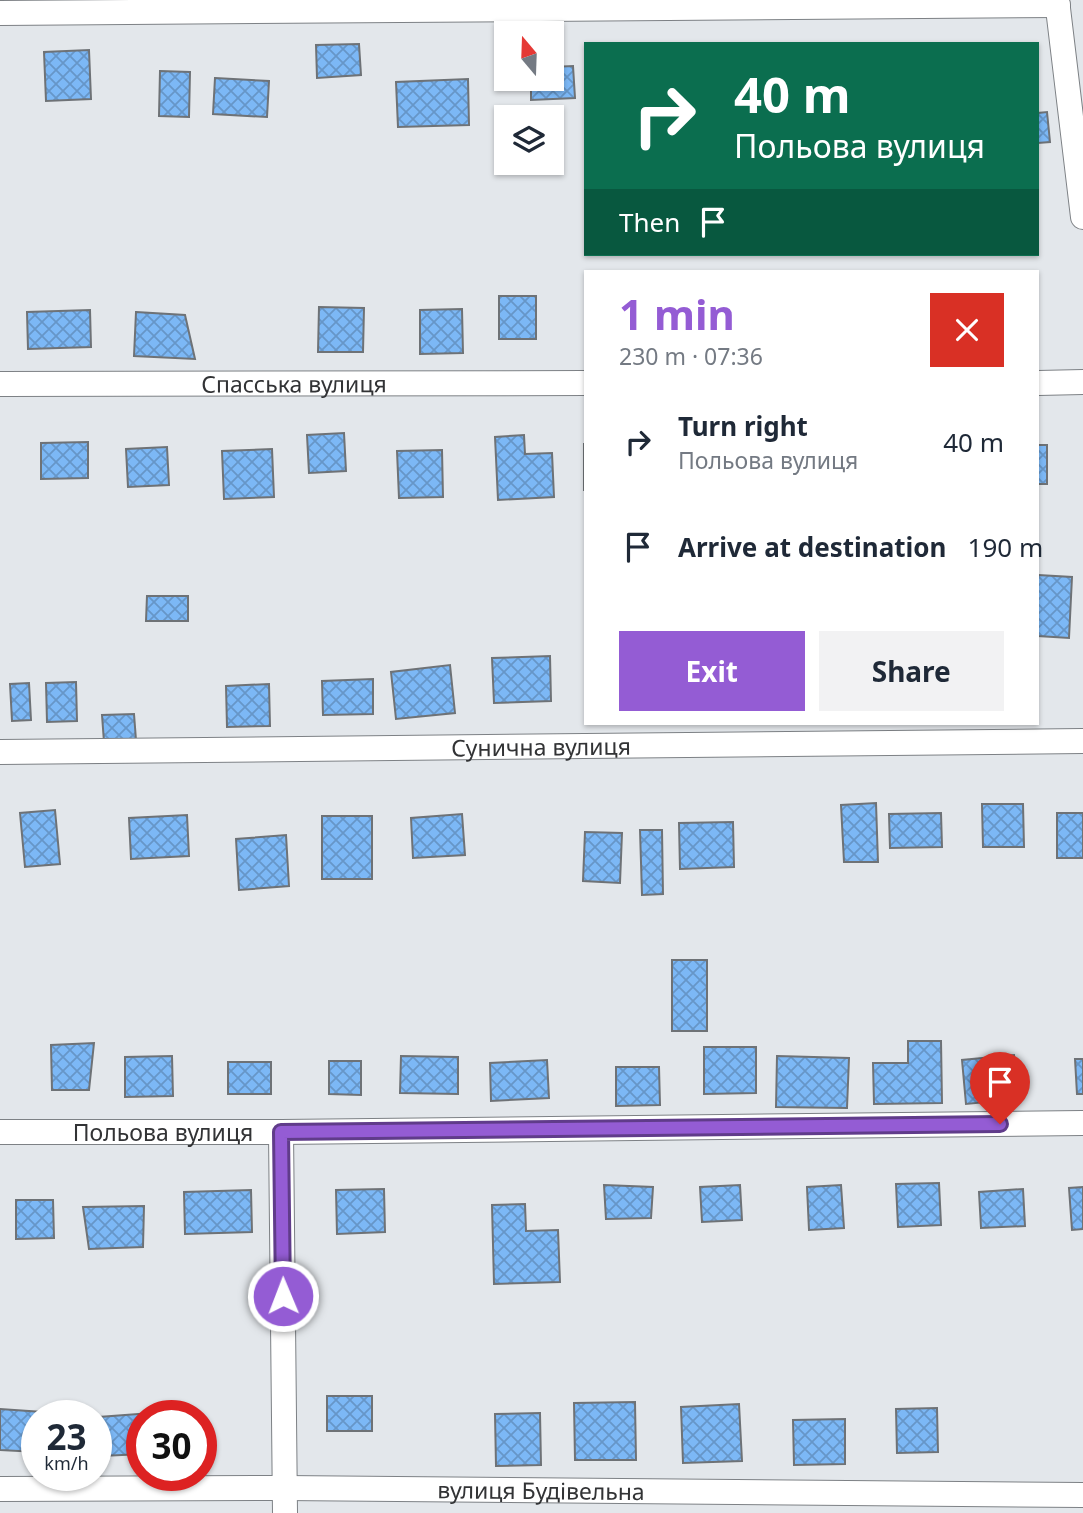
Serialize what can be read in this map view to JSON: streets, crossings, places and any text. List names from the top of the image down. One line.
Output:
{"streets":{"street":["Спасська вулиця","Сунична вулиця","Польова вулиця","вулиця Будівельна"]},"north":"top","page":{"turn":["40 m","Польова вулиця"],"then":"Then","heading":["1 min","230 m · 07:36"],"list":[{"name":"Turn right","note":"Польова вулиця","value":"40 m"},{"name":"Arrive at destination","value":"190 m"}],"buttons":["Exit","Share"],"speed":"23 km/h","limit":"30"}}
